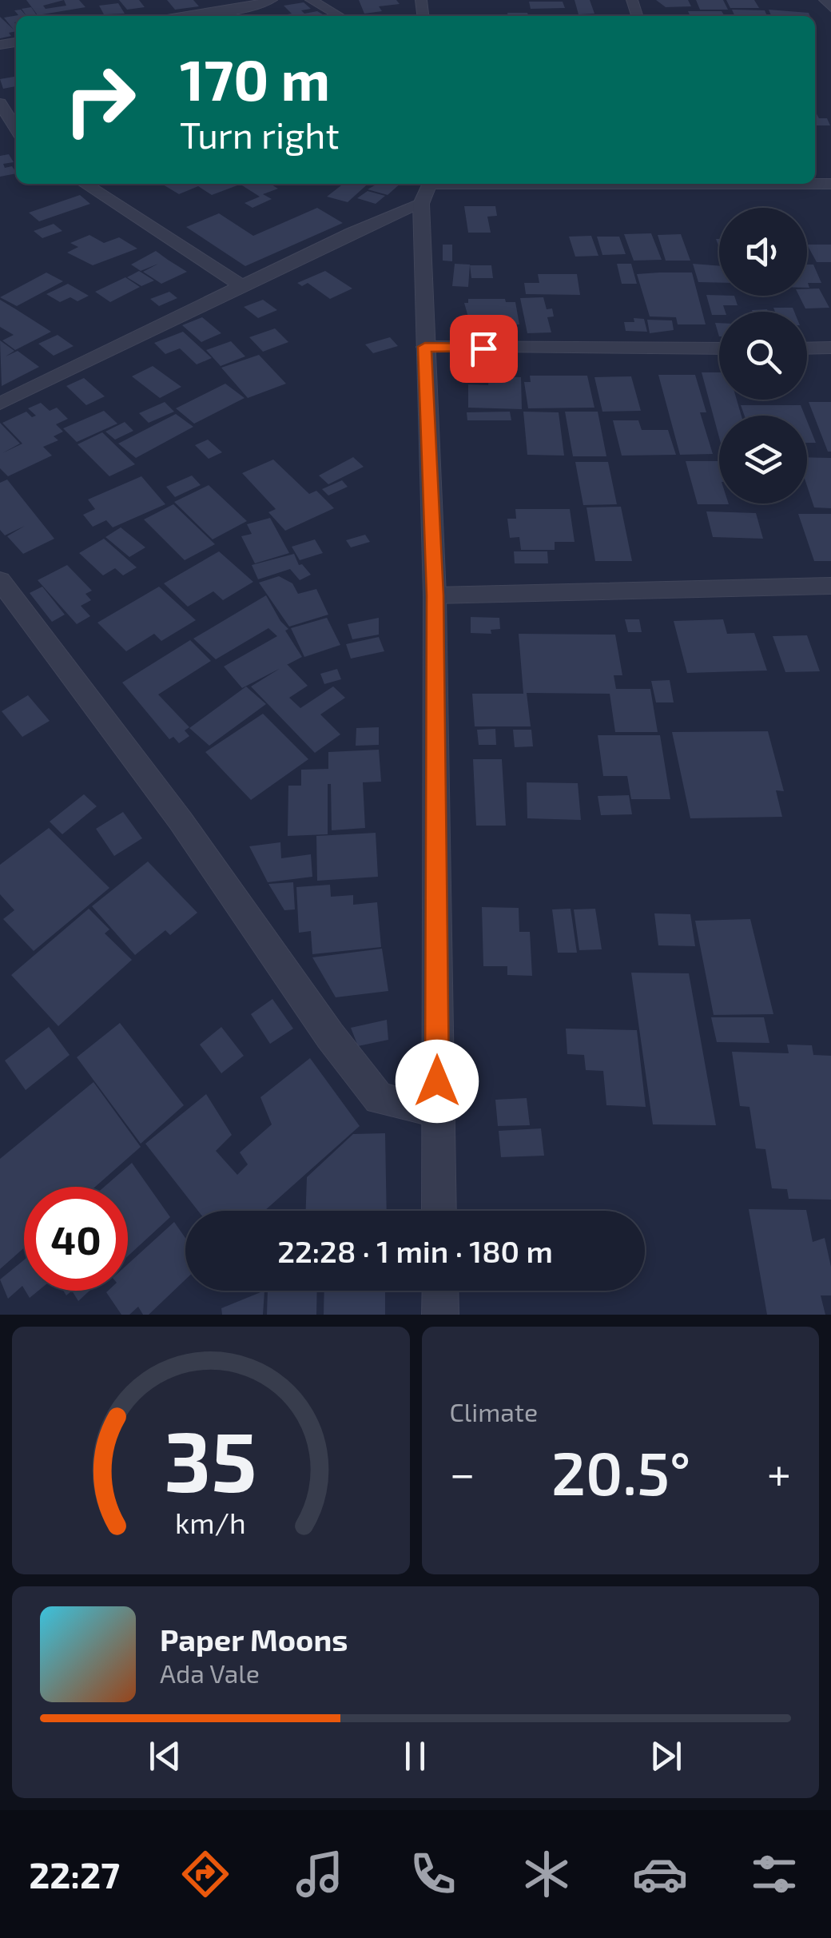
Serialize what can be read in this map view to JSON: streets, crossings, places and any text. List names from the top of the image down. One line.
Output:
{"page":{"turn":["170 m","Turn right"],"limit":"40","trip":"22:28 · 1 min · 180 m","tile":"Climate","heat":["−","20.5°","+"],"song":["Paper Moons","Ada Vale"],"tabs":"22:27","gauge":["35","km/h"]}}
